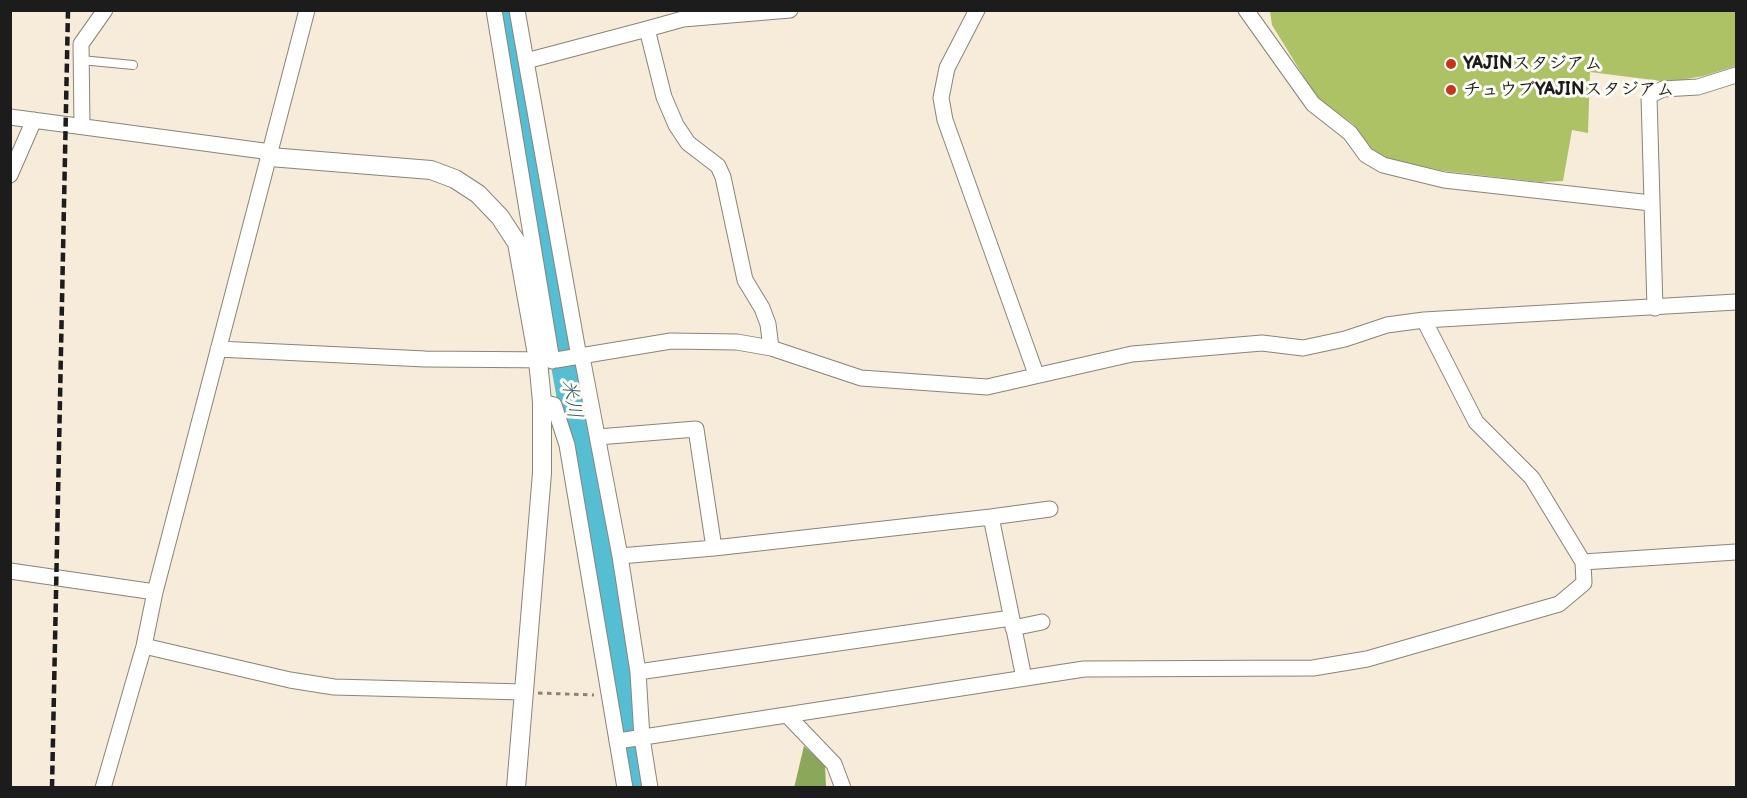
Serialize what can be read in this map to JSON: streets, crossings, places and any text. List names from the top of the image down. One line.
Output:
{"water":["米川"],"places":["YAJINスタジアム","チュウブYAJINスタジアム"]}
